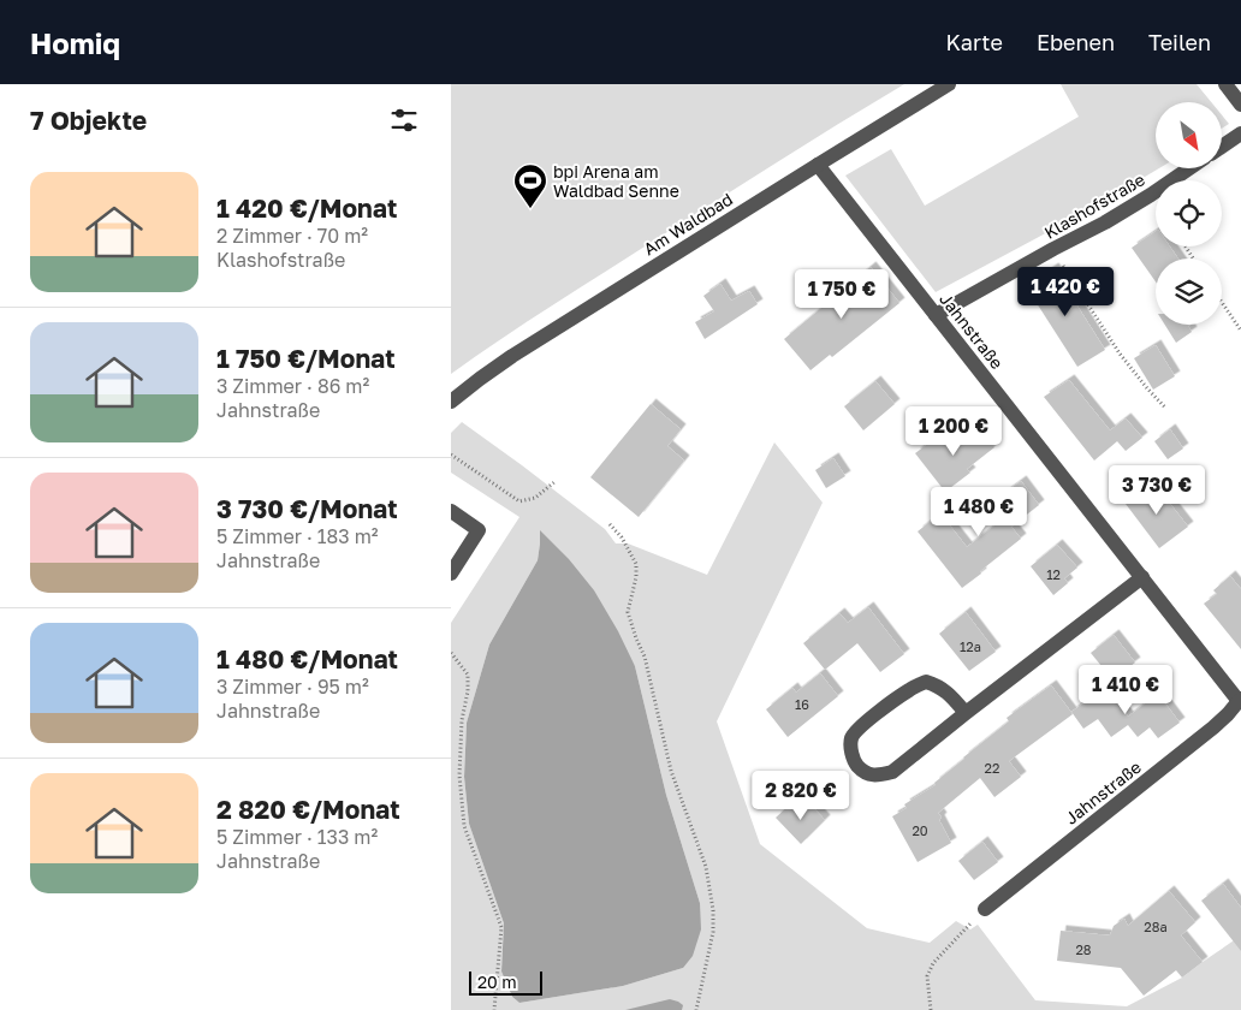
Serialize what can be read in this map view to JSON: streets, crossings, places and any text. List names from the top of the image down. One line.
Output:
{"streets":{"street":["Klashofstraße","Am Waldbad","Jahnstraße"]},"crossings":[["Klashofstraße","Jahnstraße"],["Am Waldbad","Jahnstraße"]],"places":{"sports":["bpi Arena am Waldbad Senne"]},"house_numbers":["12","12a","16","22","20","28a","28"],"scale_bar":"20 m","north":"bottom right","page":{"header":"Homiq","nav":["Karte","Ebenen","Teilen"],"heading":"7 Objekte","list":[{"name":"1 420 €/Monat","note":"2 Zimmer · 70 m² · Klashofstraße"},{"name":"1 750 €/Monat","note":"3 Zimmer · 86 m² · Jahnstraße"},{"name":"3 730 €/Monat","note":"5 Zimmer · 183 m² · Jahnstraße"},{"name":"1 480 €/Monat","note":"3 Zimmer · 95 m² · Jahnstraße"},{"name":"2 820 €/Monat","note":"5 Zimmer · 133 m² · Jahnstraße"}],"price":["1 420 €","1 750 €","1 200 €","3 730 €","1 480 €","1 410 €","2 820 €"],"scale":"20 m"}}
